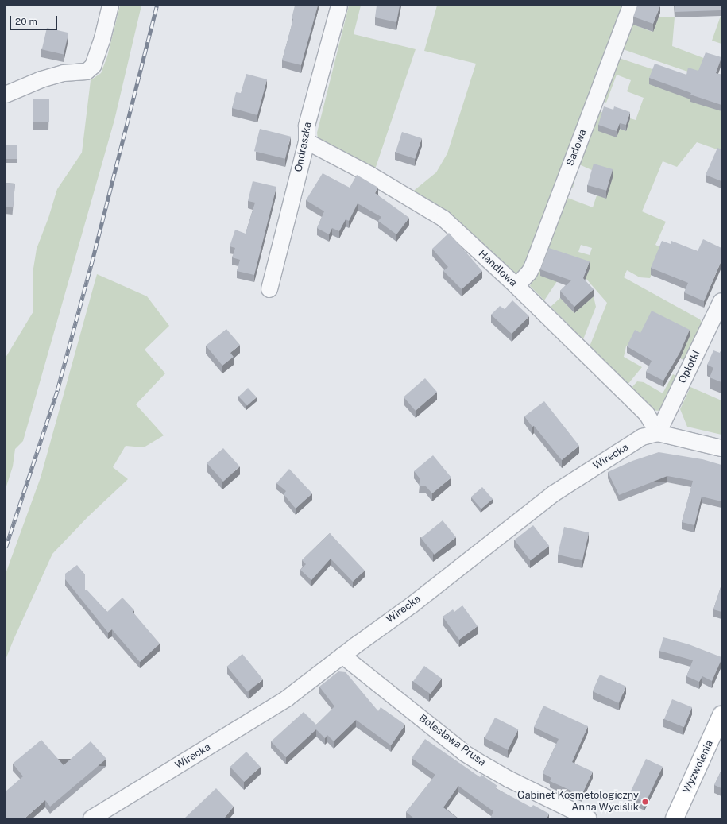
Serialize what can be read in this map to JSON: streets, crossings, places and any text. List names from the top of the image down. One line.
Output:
{"streets":{"street":["Ondraszka","Sadowa","Handlowa","Opłotki","Wirecka","Bolesława Prusa","Wyzwolenia"]},"crossings":[["Ondraszka","Handlowa"],["Sadowa","Handlowa"],["Handlowa","Opłotki"],["Handlowa","Wirecka"],["Opłotki","Wirecka"],["Wirecka","Bolesława Prusa"]],"places":["Gabinet Kosmetologiczny Anna Wyciślik"],"scale_bar":"20 m"}
